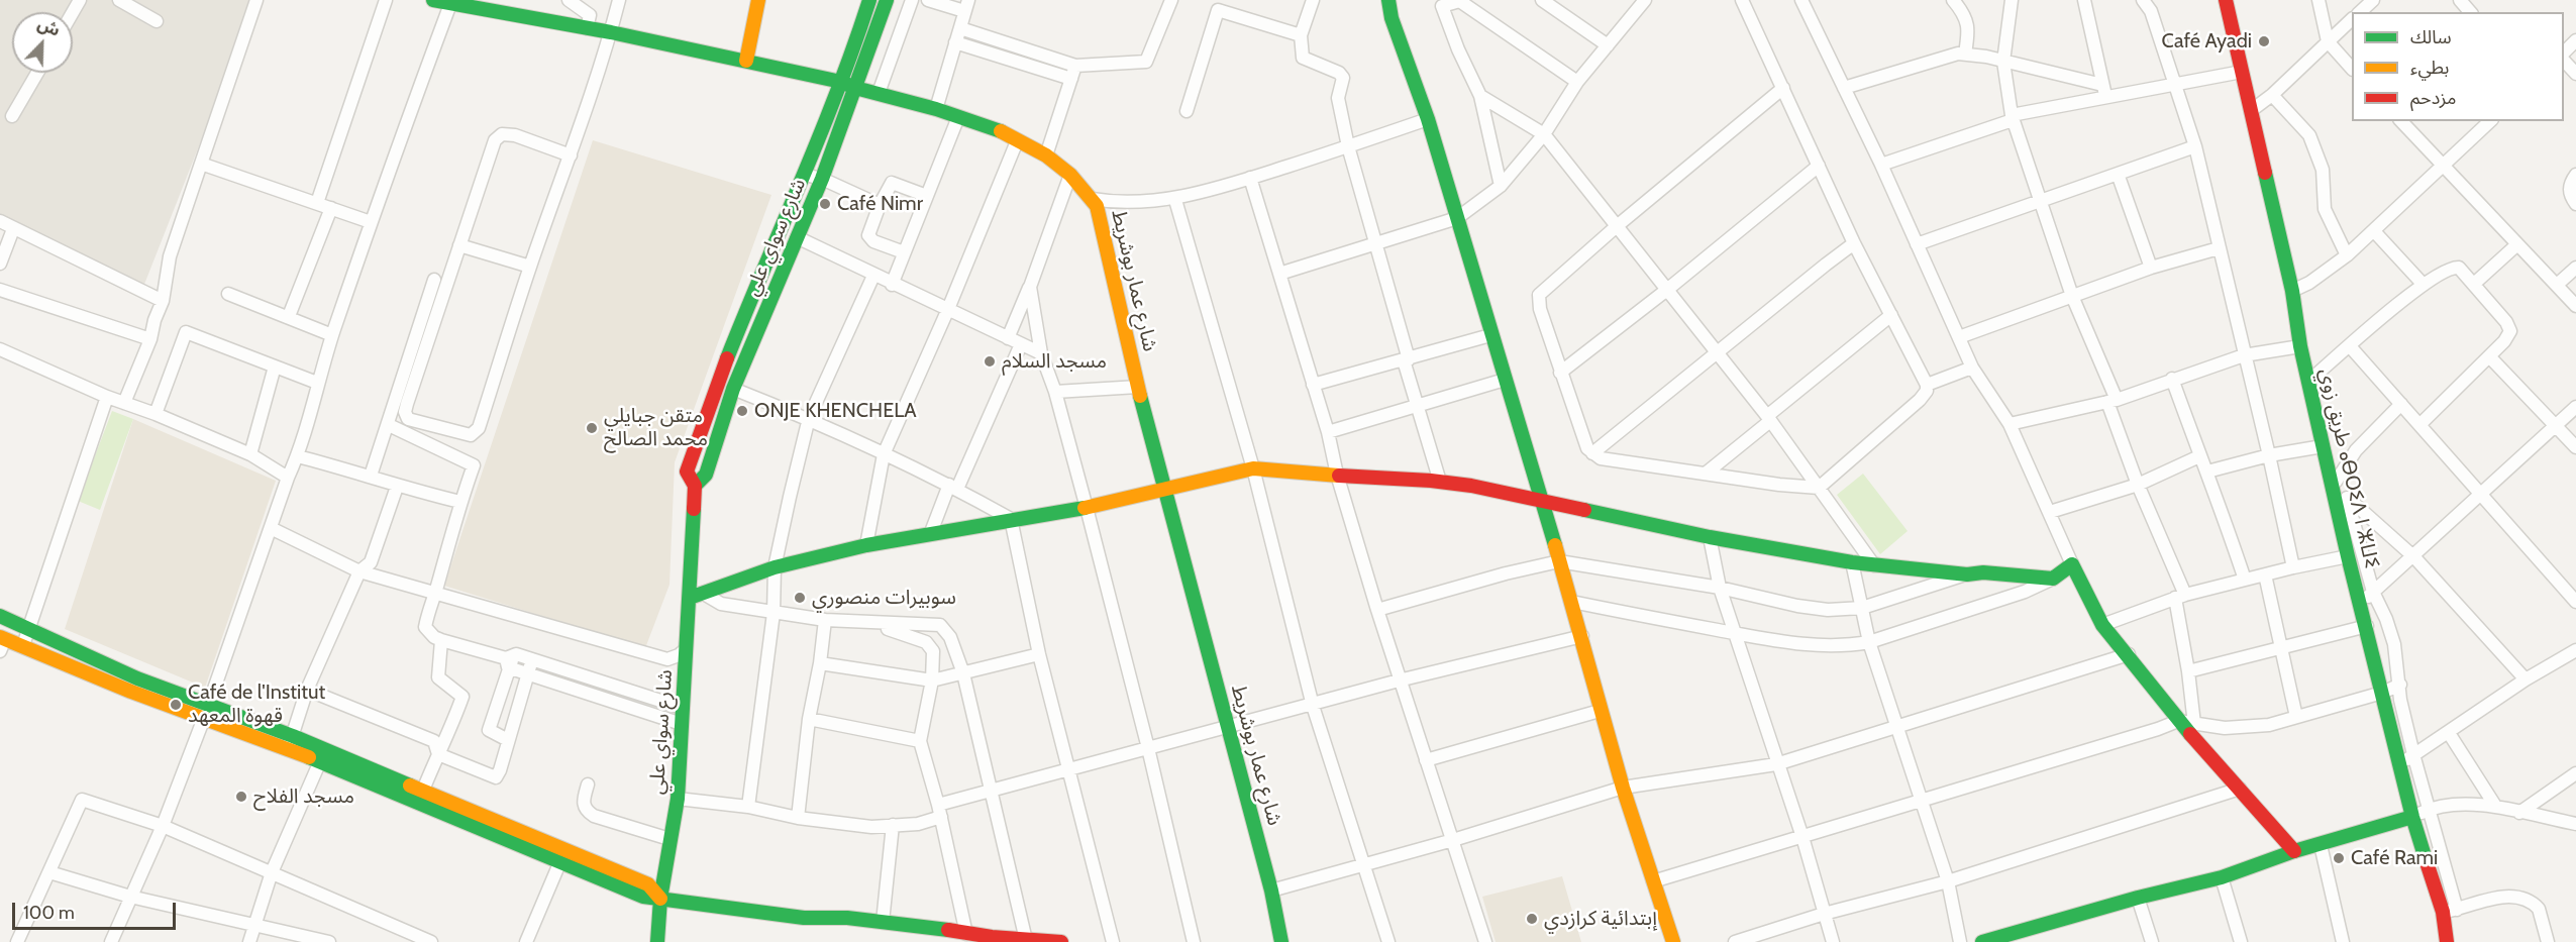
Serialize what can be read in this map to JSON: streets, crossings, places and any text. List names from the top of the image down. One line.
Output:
{"streets":{"street":["شارع سواي علي","شارع عمار بوشريط","طريق زوي ⴰⴱⵔⵉⴷ ⵏ ⵣⵡⵉ"]},"crossings":[["شارع سواي علي","شارع عمار بوشريط"]],"places":["Café Ayadi","Café Nimr","مسجد السلام","ONJE KHENCHELA","متقن جبايلي محمد الصالح","سوبيرات منصوري","Café de l'Institut قهوة المعهد","مسجد الفلاح","Café Rami","إبتدائية كرازدي"],"legend":["سالك","بطيء","مزدحم"],"scale_bar":"100 m","north":"top right"}
